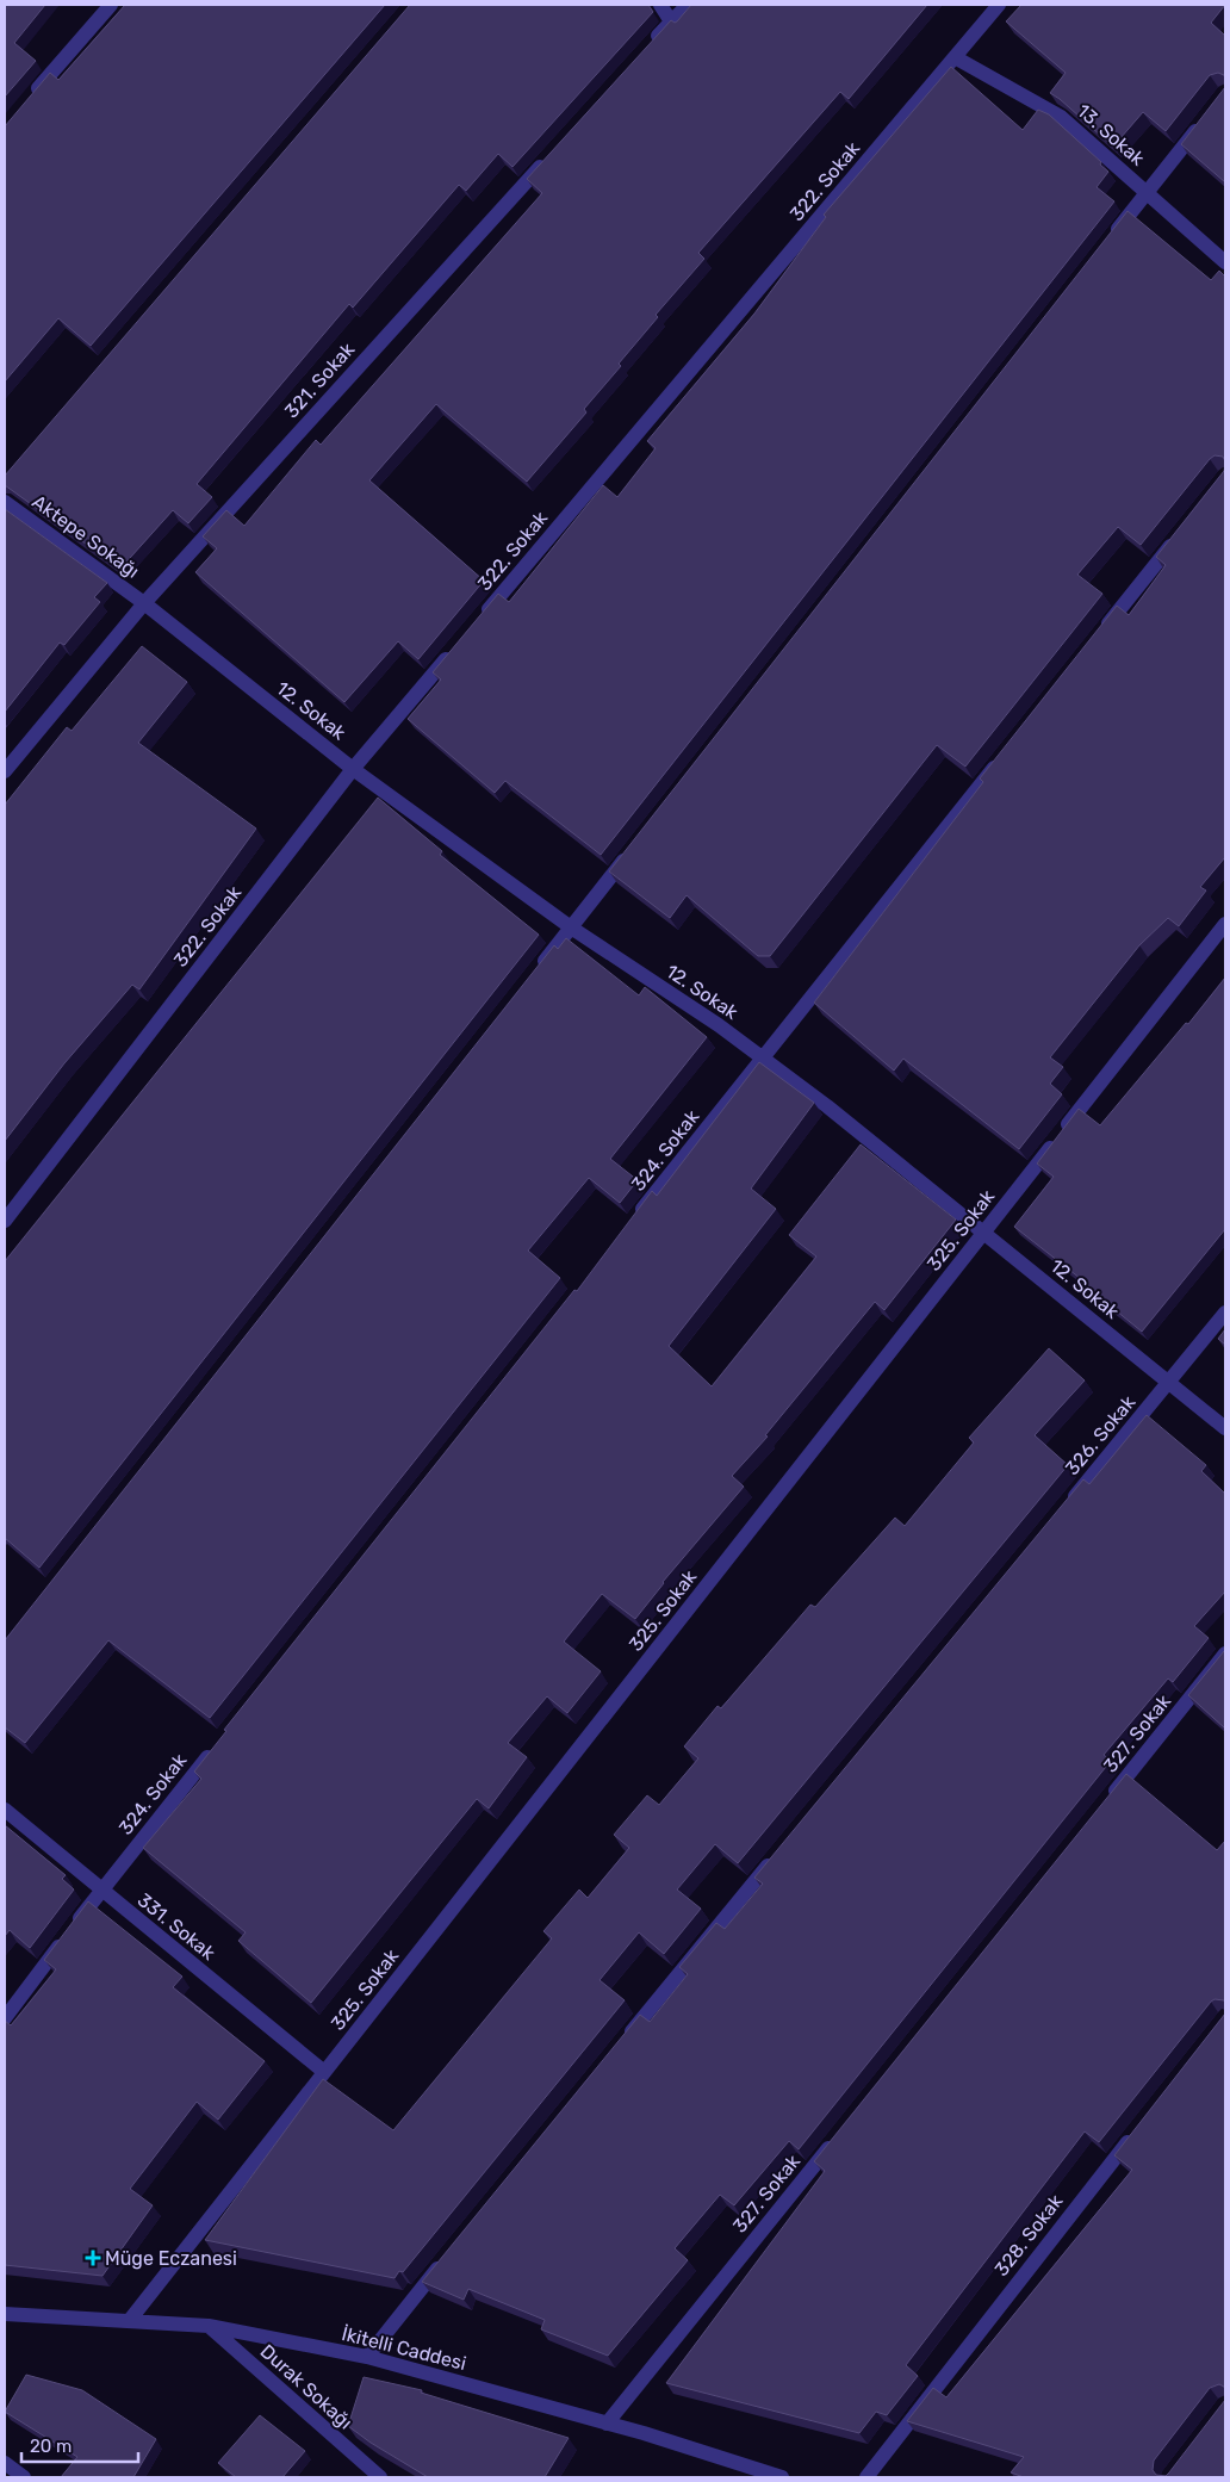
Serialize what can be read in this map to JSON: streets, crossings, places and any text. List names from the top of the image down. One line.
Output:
{"streets":{"street":["13. Sokak","322. Sokak","321. Sokak","Aktepe Sokağı","12. Sokak","324. Sokak","325. Sokak","326. Sokak","327. Sokak","331. Sokak","328. Sokak","İkitelli Caddesi","Durak Sokağı"]},"crossings":[["13. Sokak","322. Sokak"],["322. Sokak","12. Sokak"],["321. Sokak","Aktepe Sokağı"],["321. Sokak","12. Sokak"],["Aktepe Sokağı","12. Sokak"],["12. Sokak","324. Sokak"],["12. Sokak","325. Sokak"],["12. Sokak","326. Sokak"],["324. Sokak","331. Sokak"],["325. Sokak","331. Sokak"],["325. Sokak","İkitelli Caddesi"],["327. Sokak","İkitelli Caddesi"],["İkitelli Caddesi","Durak Sokağı"]],"places":{"health":["Müge Eczanesi"]},"scale_bar":"20 m"}
